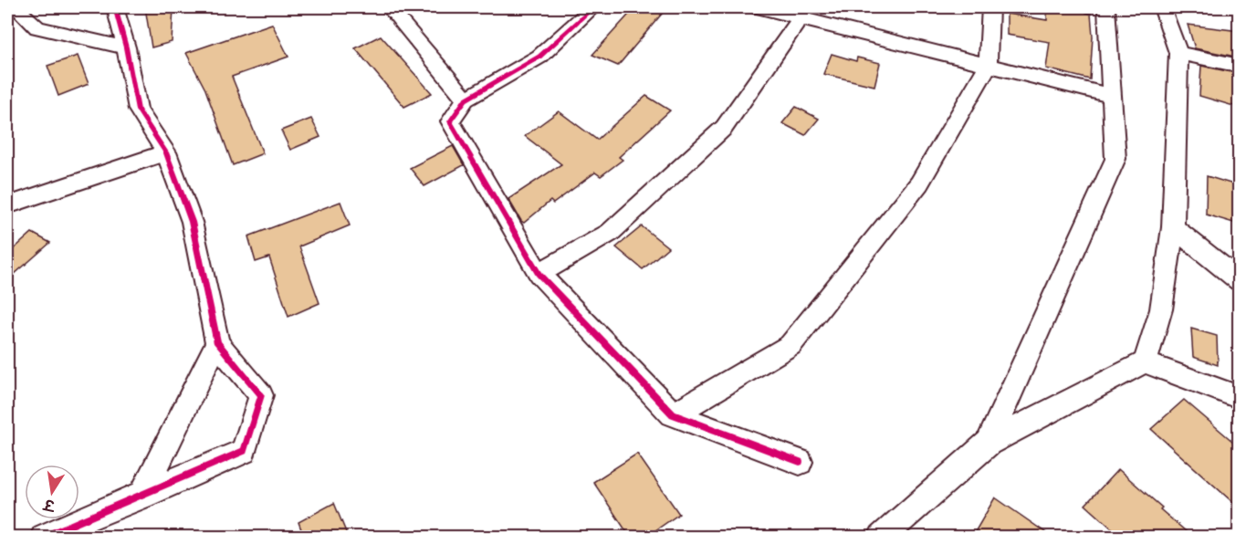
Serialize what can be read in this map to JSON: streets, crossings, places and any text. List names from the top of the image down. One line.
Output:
{"north":"bottom"}
